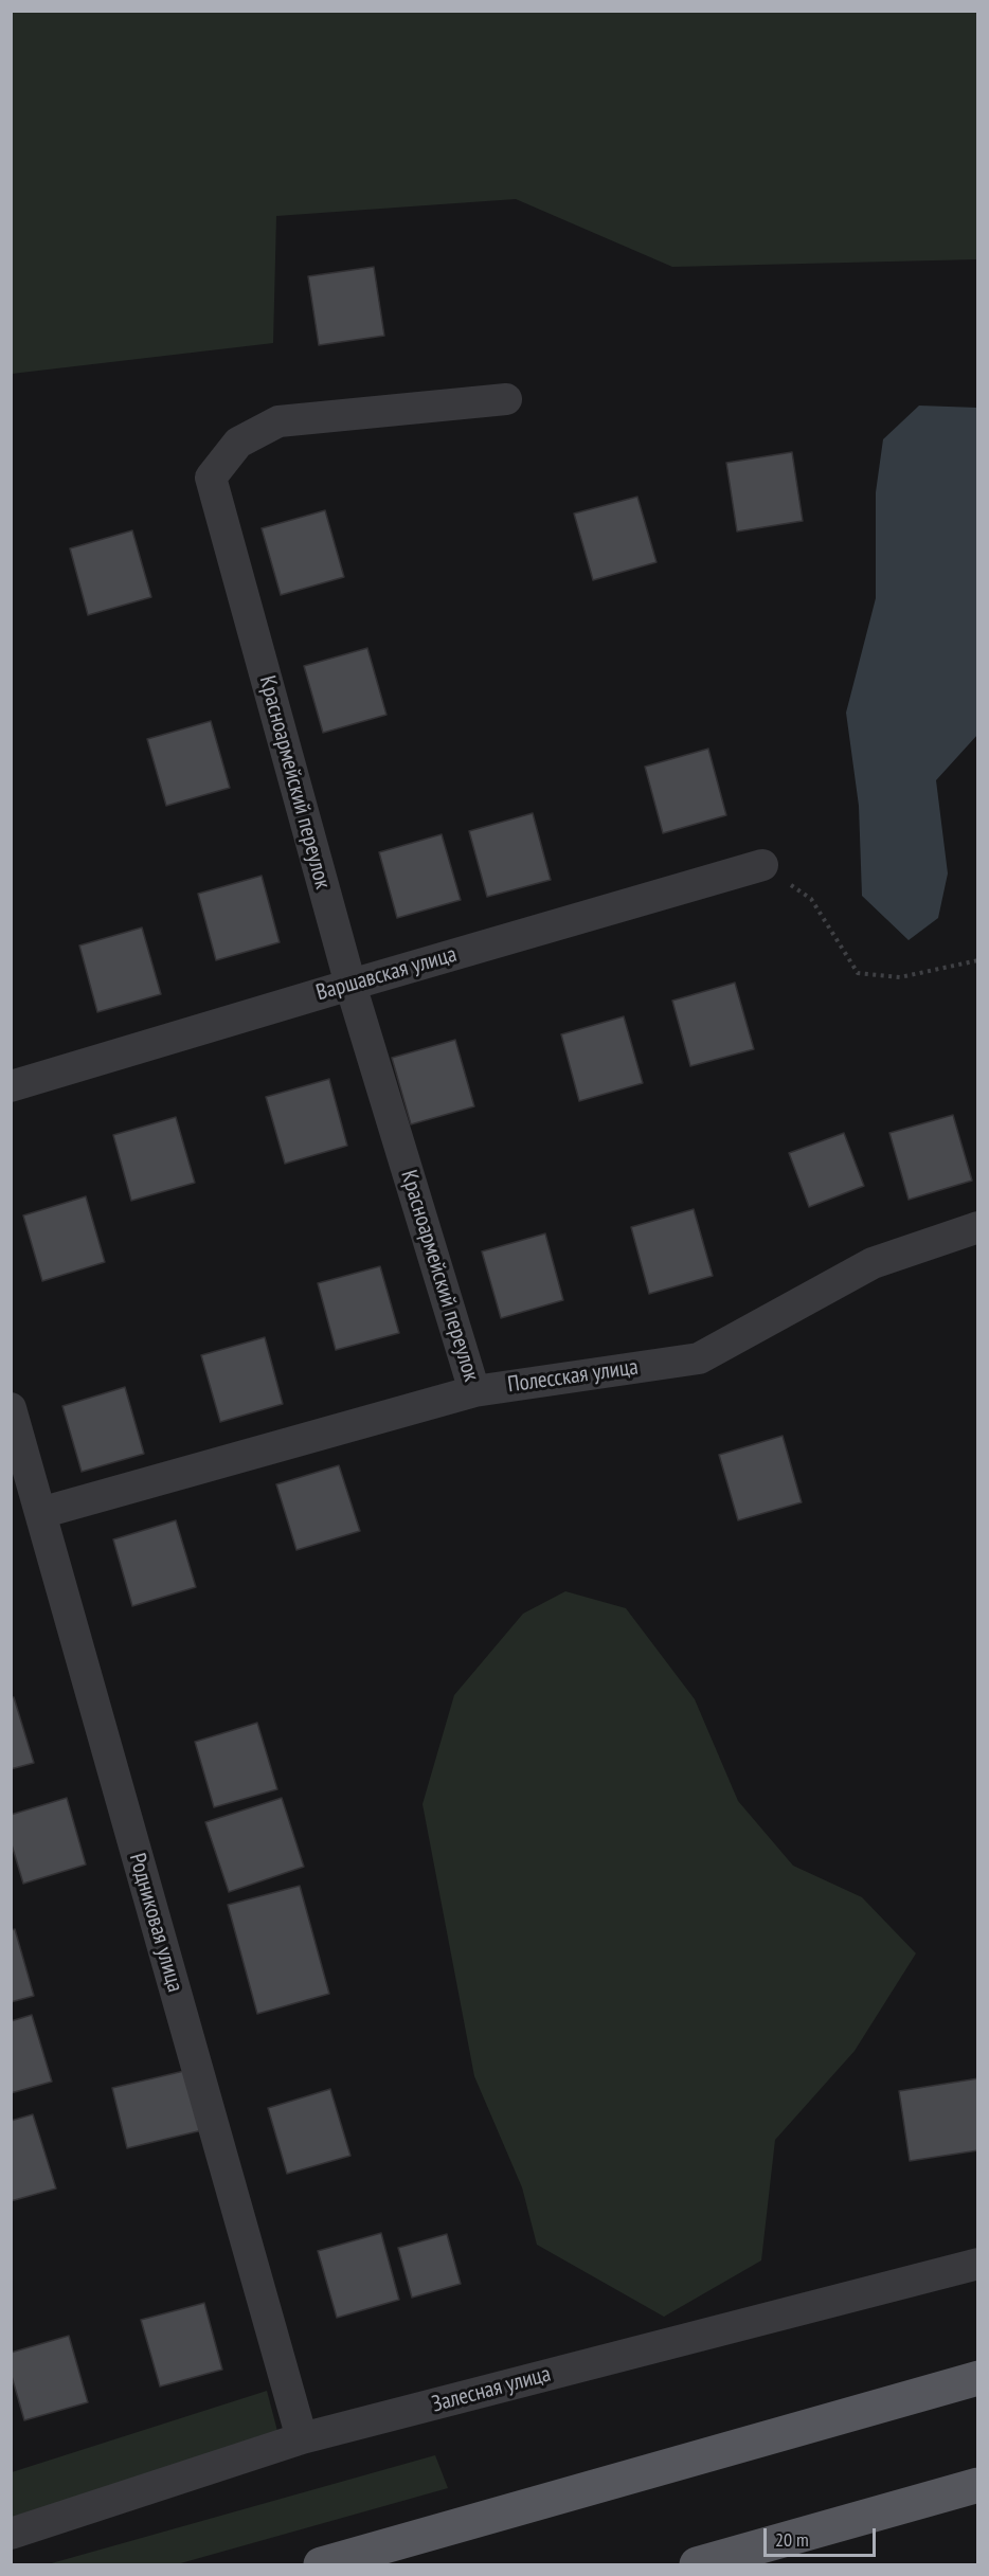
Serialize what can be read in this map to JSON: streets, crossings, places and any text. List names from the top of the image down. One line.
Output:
{"streets":{"street":["Красноармейский переулок","Варшавская улица","Полесская улица","Родниковая улица","Залесная улица"]},"crossings":[["Красноармейский переулок","Варшавская улица"],["Красноармейский переулок","Полесская улица"],["Полесская улица","Родниковая улица"],["Родниковая улица","Залесная улица"]],"scale_bar":"20 m"}
